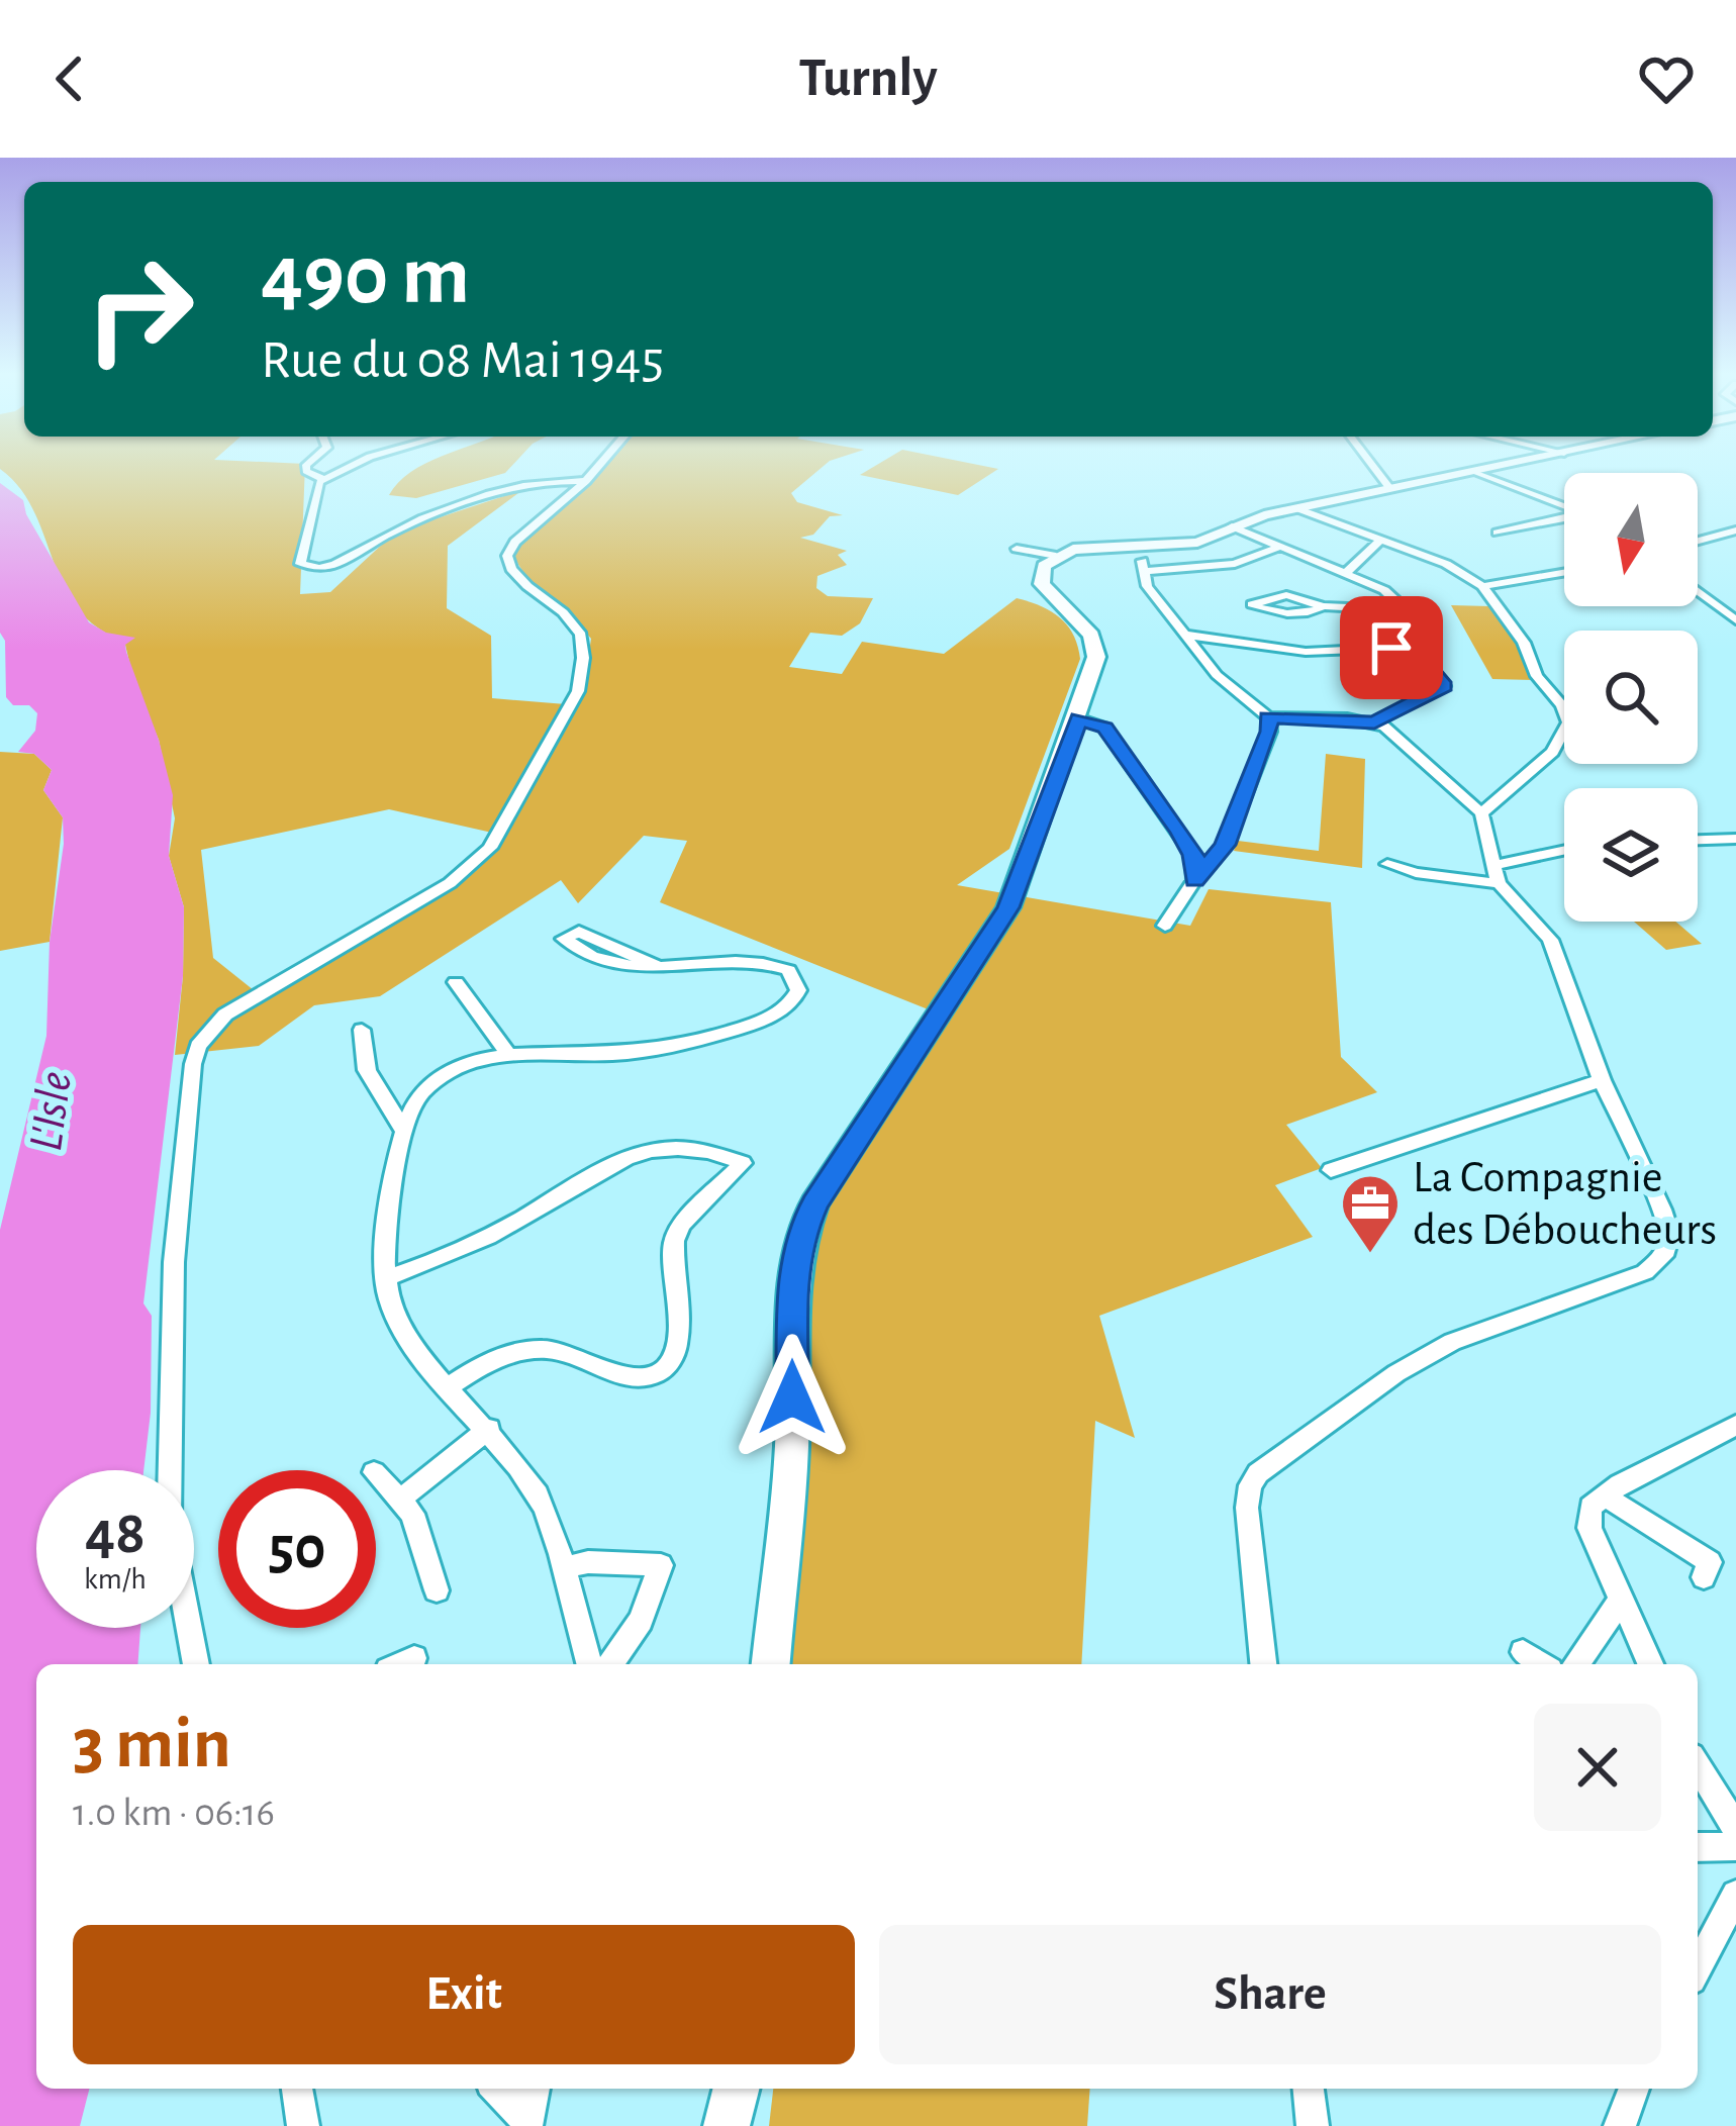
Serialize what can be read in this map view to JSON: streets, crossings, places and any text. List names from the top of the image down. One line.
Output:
{"water":["L'Isle"],"places":{"office":["La Compagnie des Déboucheurs"]},"north":"bottom","page":{"header":"Turnly","turn":["490 m","Rue du 08 Mai 1945"],"speed":"48 km/h","limit":"50","heading":["3 min","1.0 km · 06:16"],"buttons":["Exit","Share"]}}
